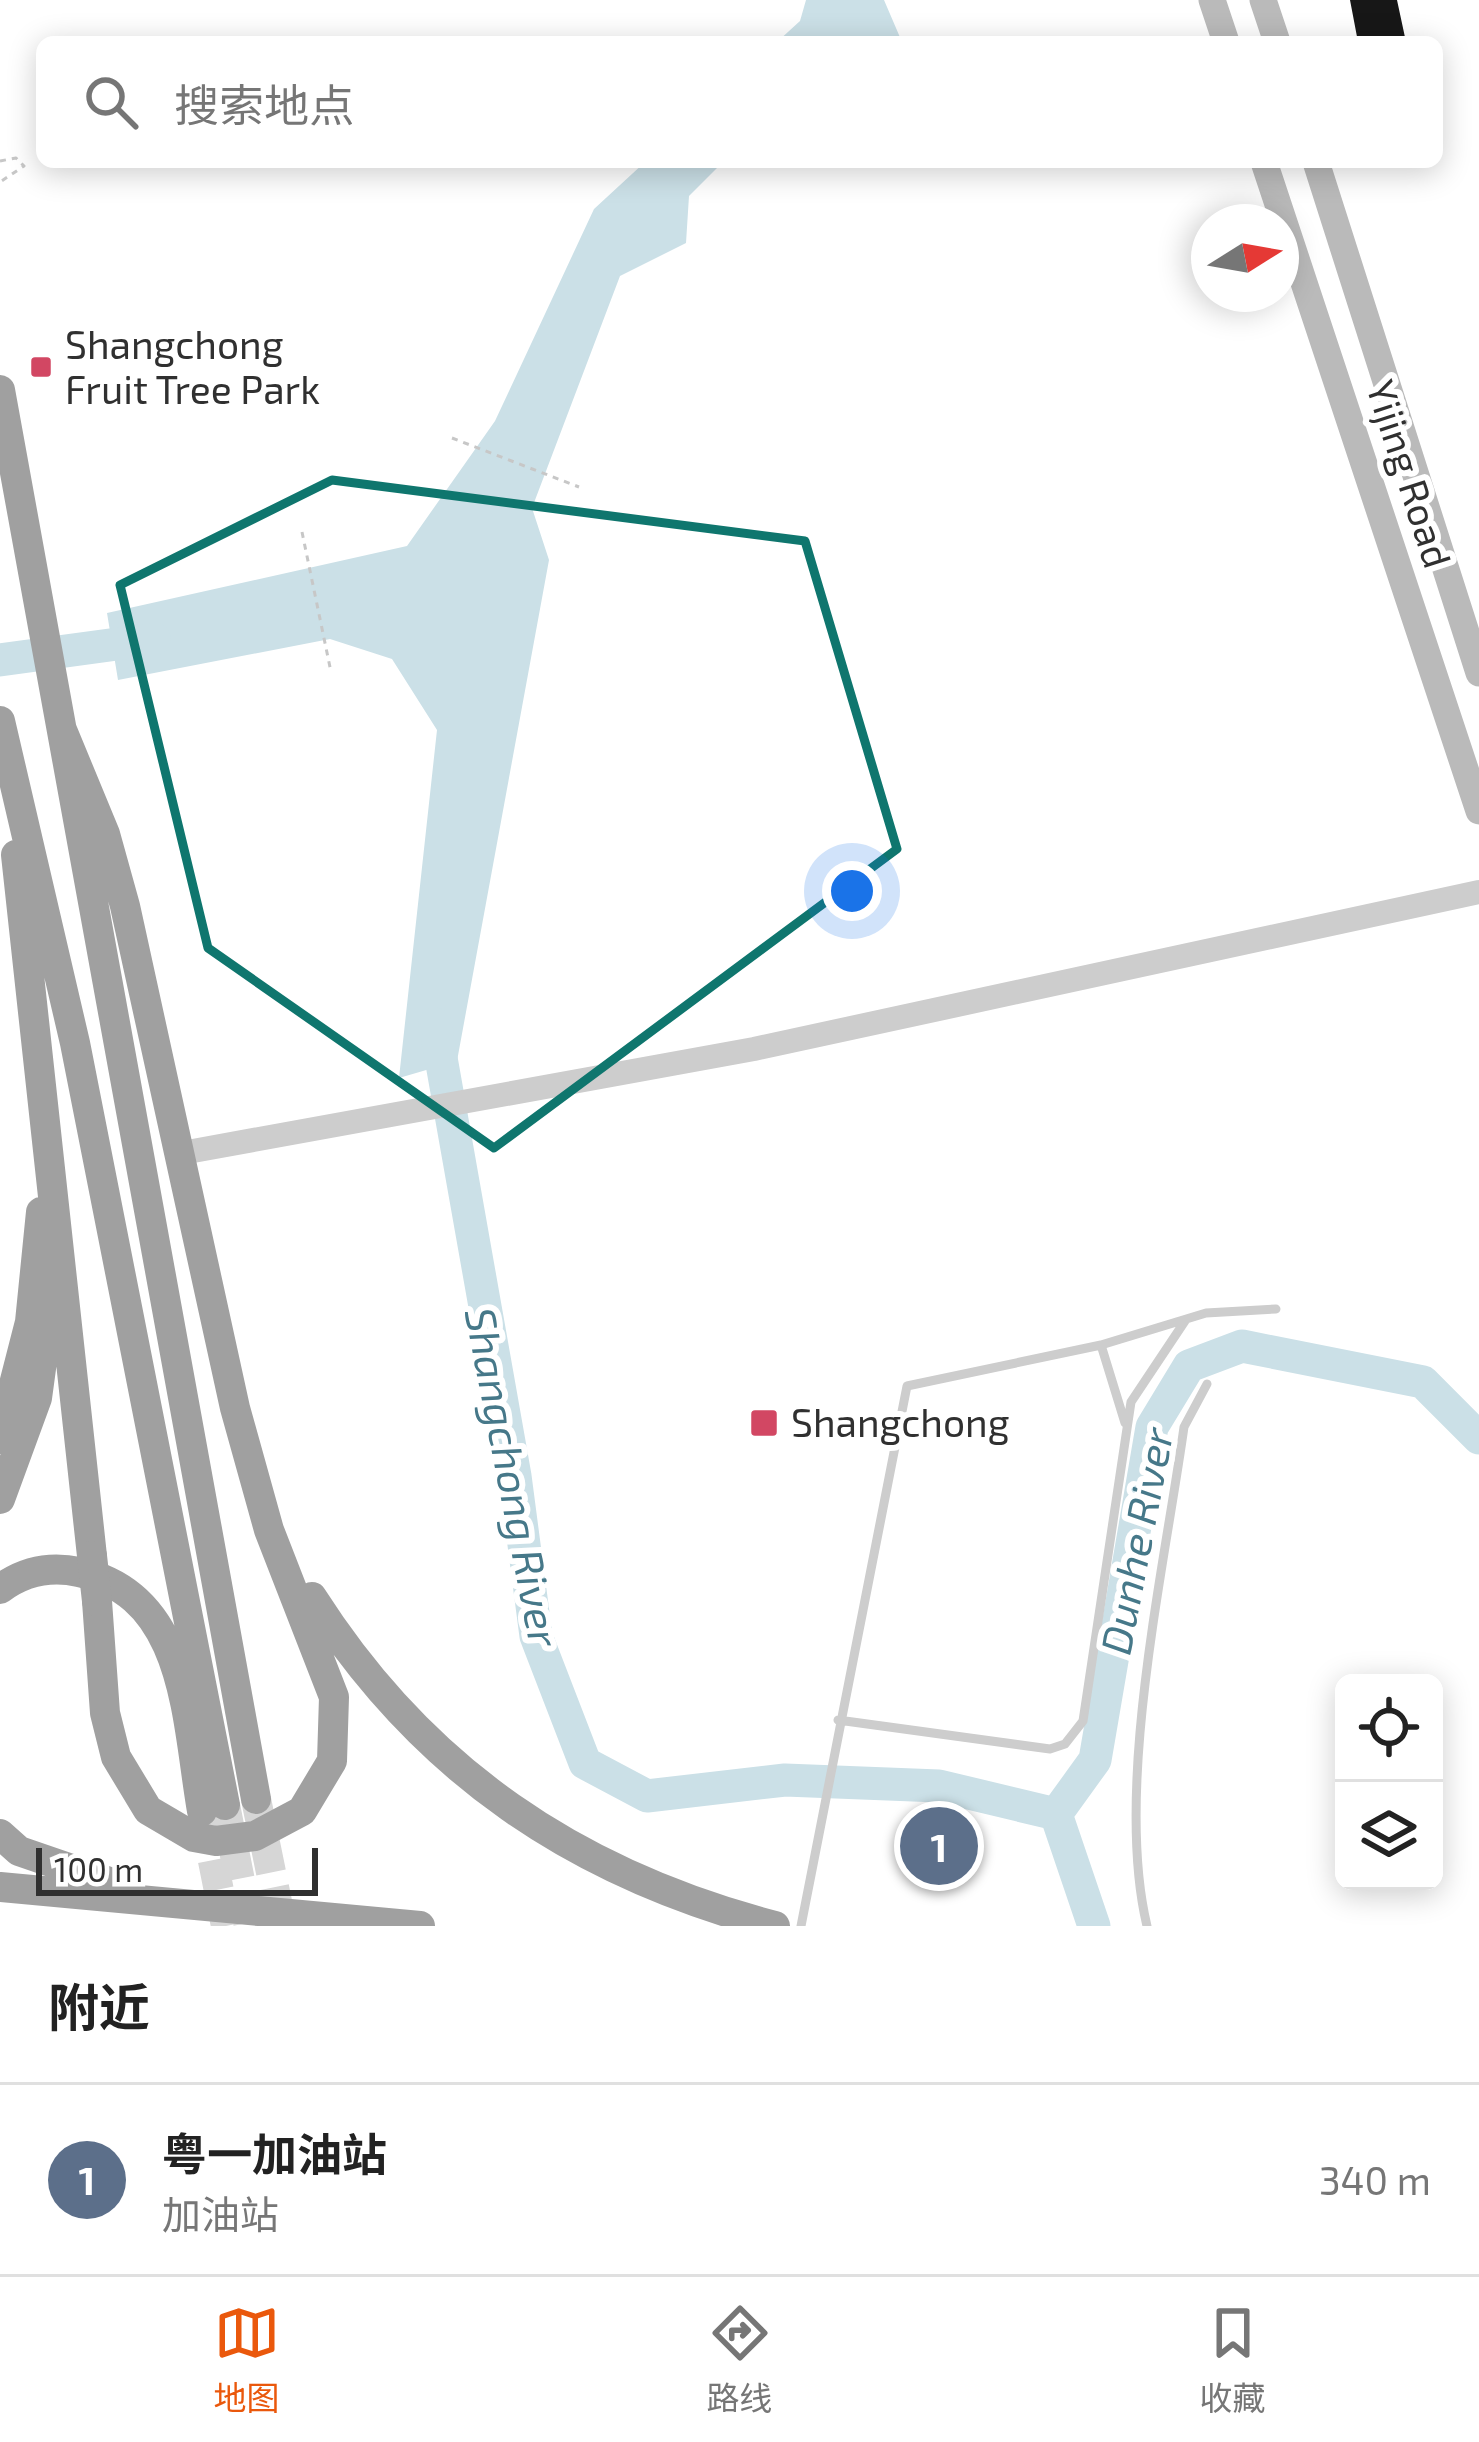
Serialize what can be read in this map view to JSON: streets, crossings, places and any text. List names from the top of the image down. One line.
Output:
{"streets":{"main road":["Yijing Road"]},"water":["Shangchong River","Dunhe River"],"places":{"transit":["Shangchong Fruit Tree Park","Shangchong"]},"scale_bar":"100 m","north":"right","page":{"search":"搜索地点","pins":"1","scale":"100 m","heading":"附近","list":[{"mark":"1","name":"粤一加油站","note":"加油站","value":"340 m"}],"nav":["地图","路线","收藏"]}}
